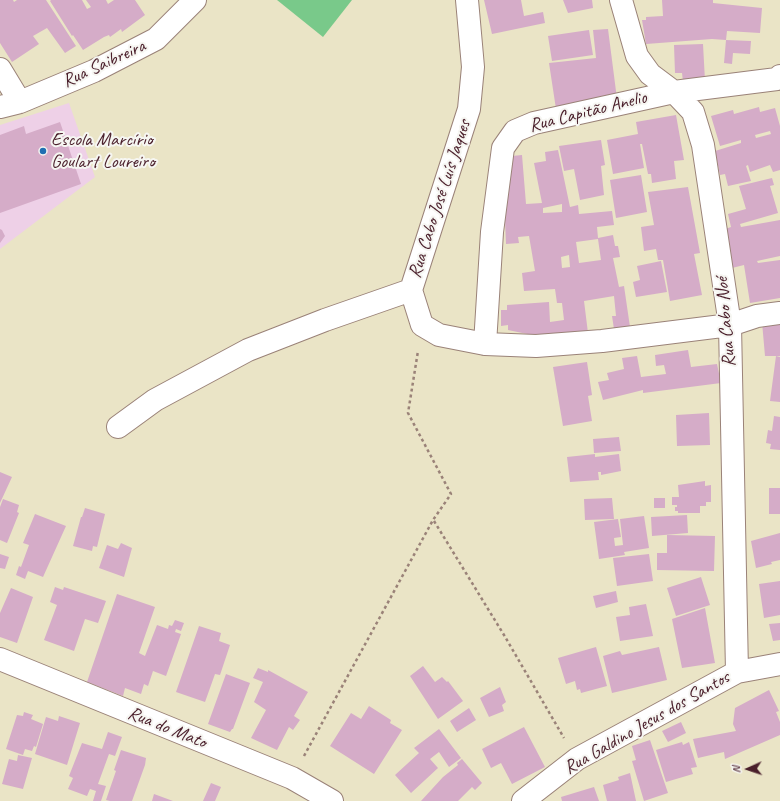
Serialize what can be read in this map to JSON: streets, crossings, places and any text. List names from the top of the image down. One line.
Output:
{"streets":{"street":["Rua Saibreira","Rua Capitão Anelio","Rua Cabo José Luís Jaques","Rua Cabo Noé","Rua Galdino Jesus dos Santos","Rua do Mato"]},"crossings":[["Rua Capitão Anelio","Rua Cabo Noé"],["Rua Cabo Noé","Rua Galdino Jesus dos Santos"]],"places":["Escola Marcírio Goulart Loureiro"],"north":"left"}
